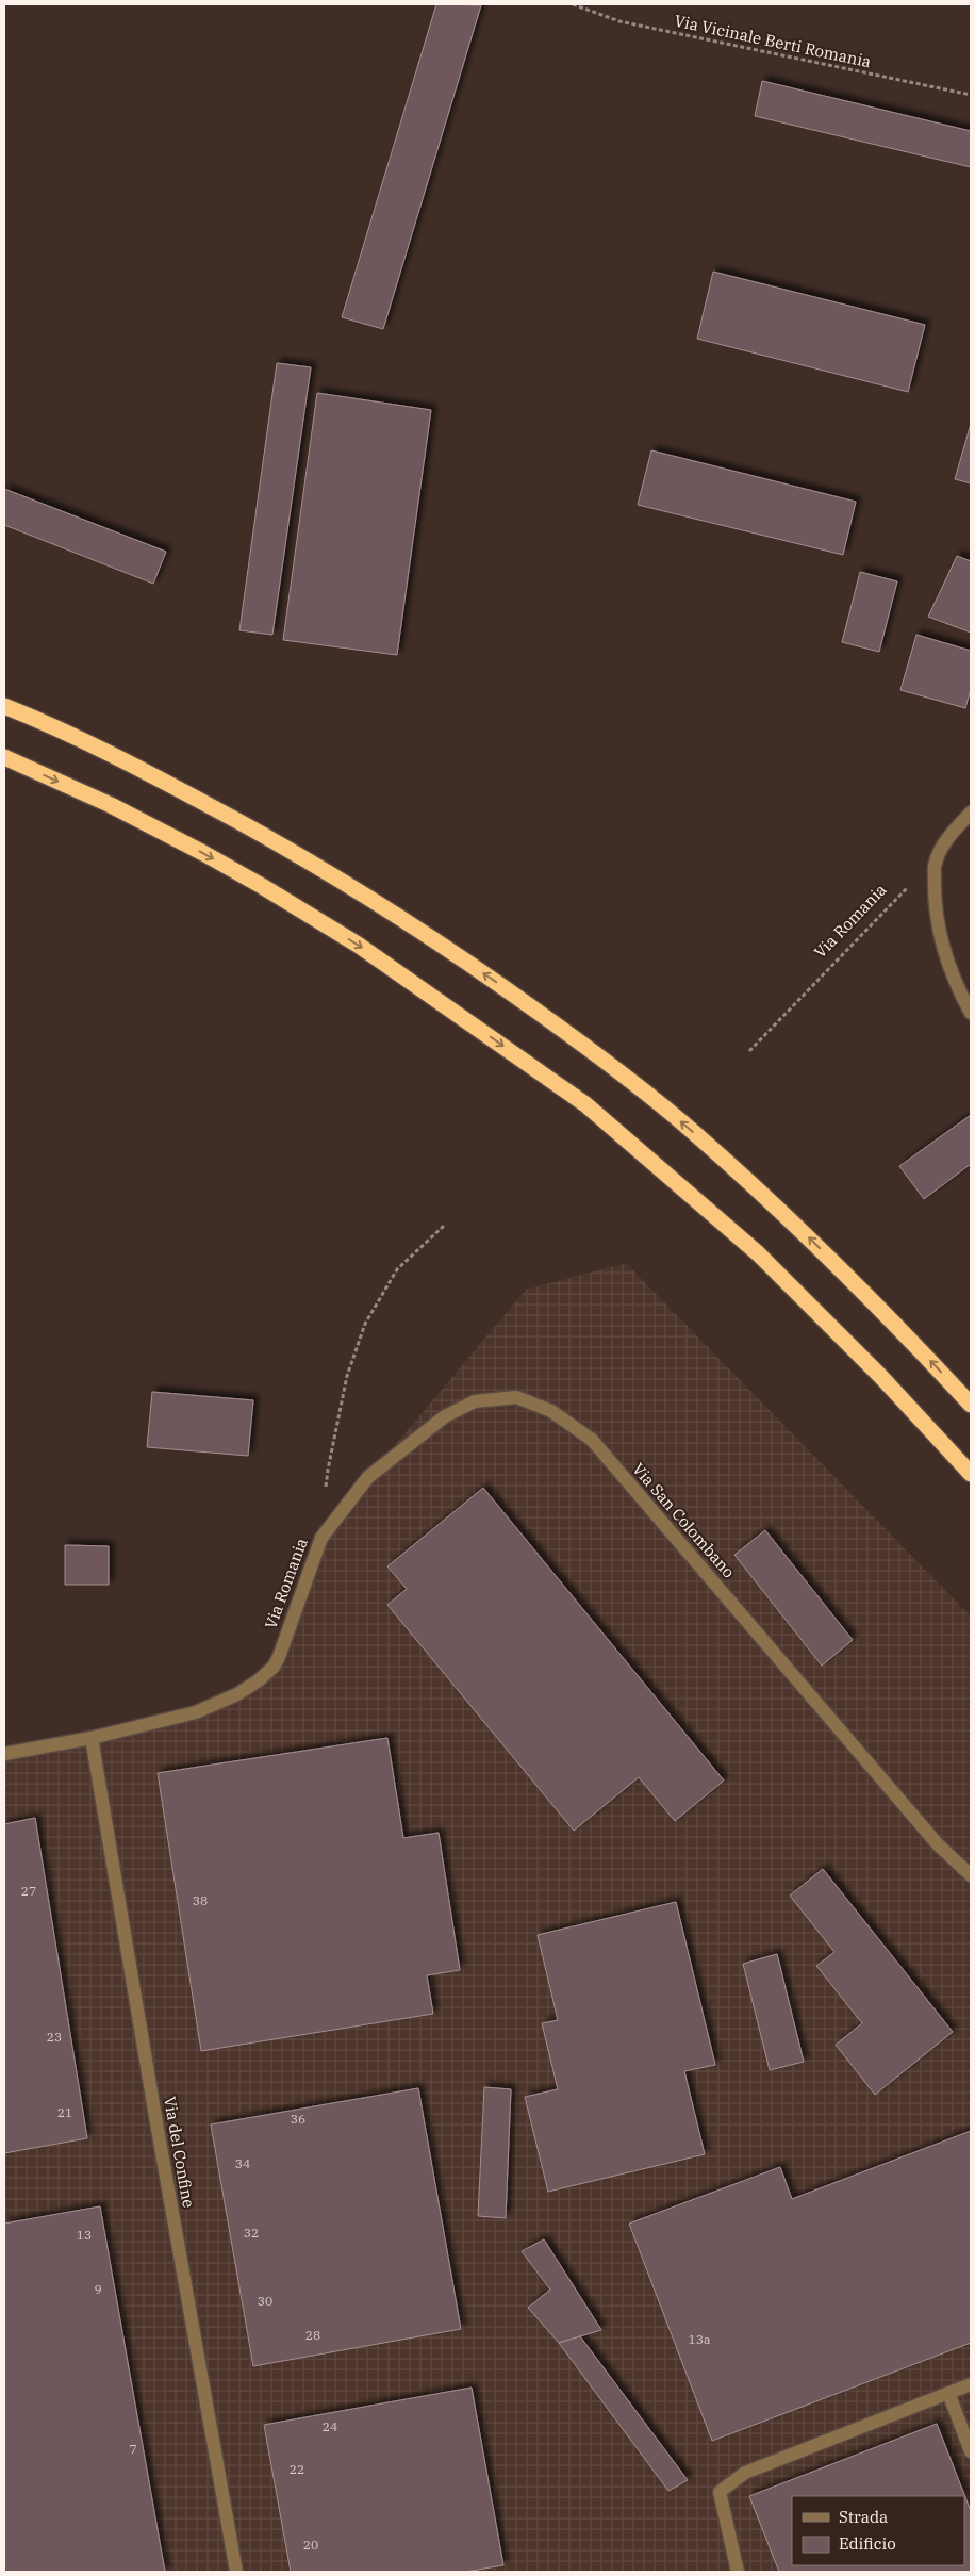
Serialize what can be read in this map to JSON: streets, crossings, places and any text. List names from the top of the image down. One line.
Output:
{"streets":{"street":["Via Romania","Via San Colombano","Via del Confine"],"path":["Via Vicinale Berti Romania"]},"crossings":[["Via Romania","Via San Colombano"],["Via Romania","Via del Confine"]],"house_numbers":["27","38","23","21","36","34","32","13","9","30","28","13a","24","7","22","20"],"legend":["Strada","Edificio"]}
